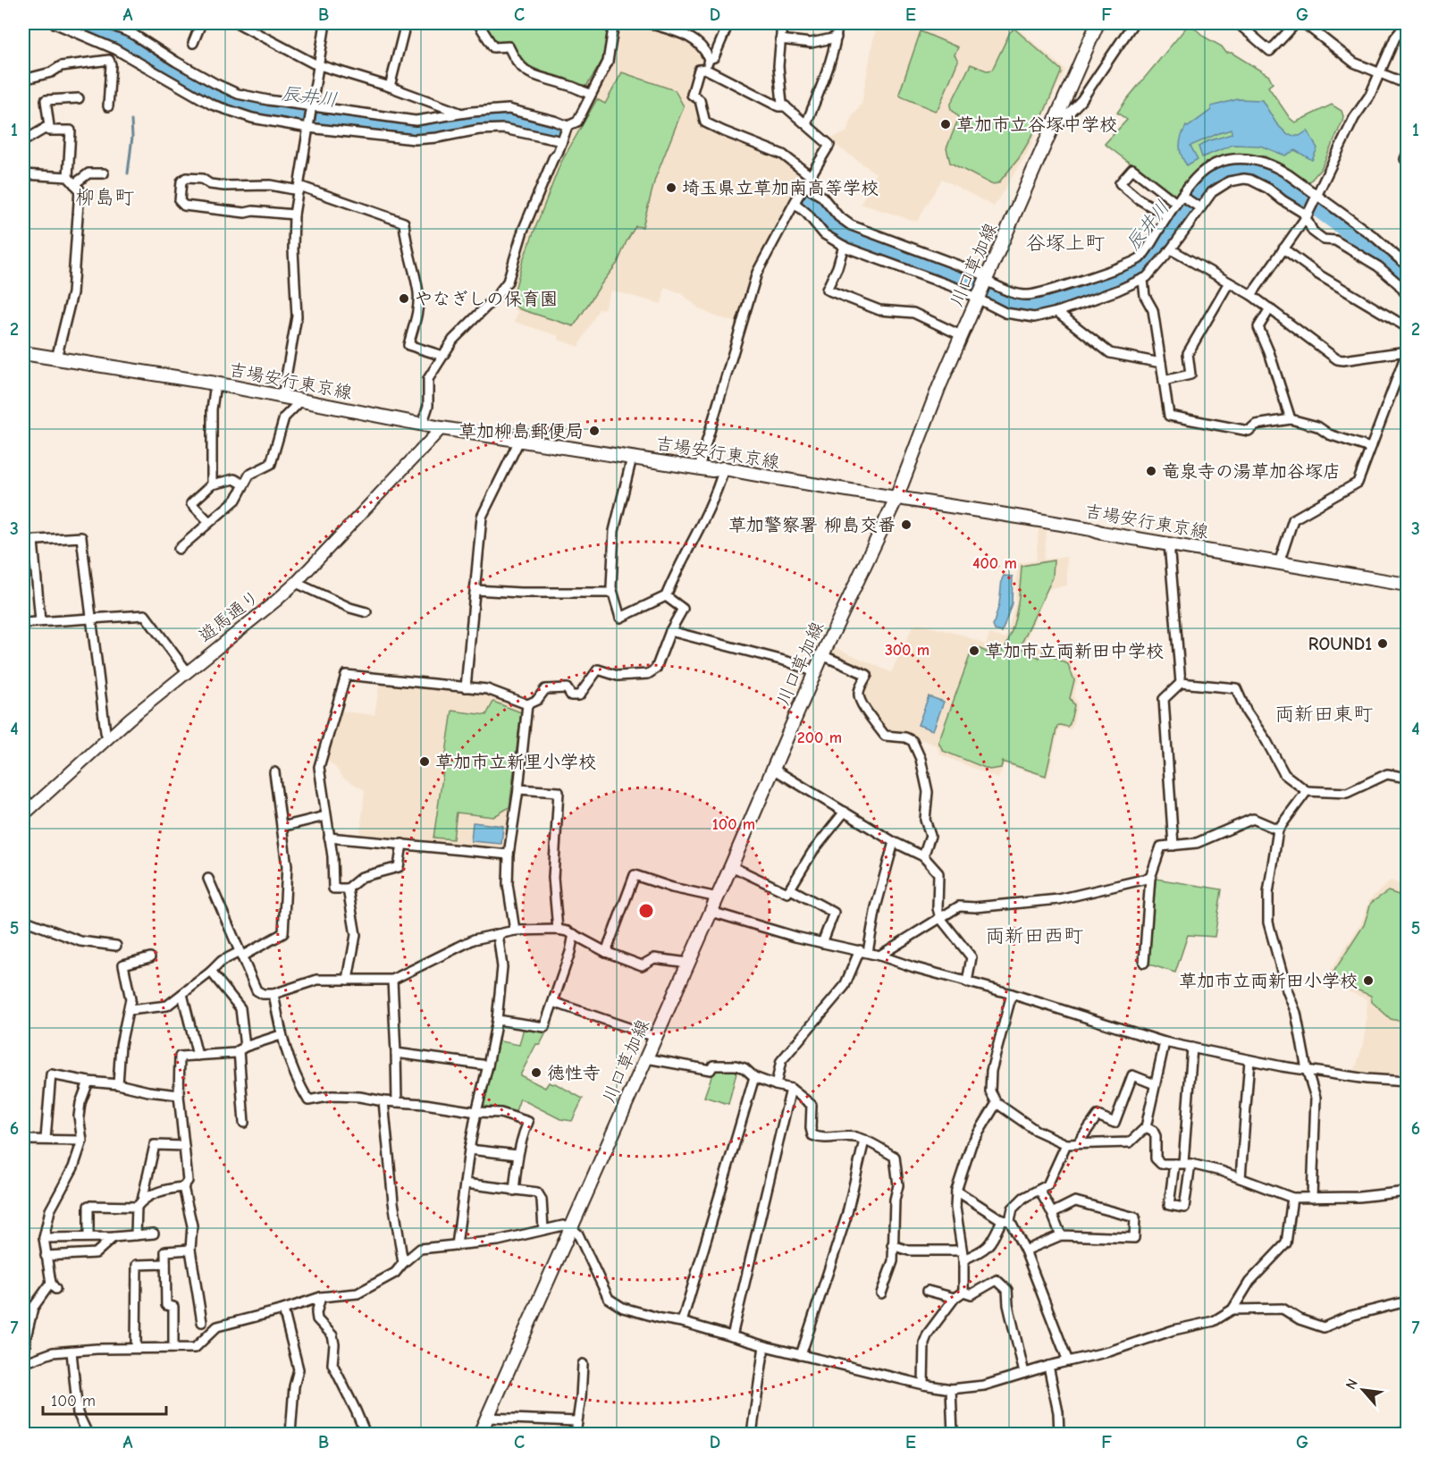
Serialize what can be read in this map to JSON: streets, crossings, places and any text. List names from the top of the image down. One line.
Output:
{"streets":{"main road":["川口草加線","吉場安行東京線"],"street":["遊馬通り"]},"crossings":[["川口草加線","吉場安行東京線"],["吉場安行東京線","遊馬通り"]],"districts":["柳島町","谷塚上町","両新田東町","両新田西町"],"water":["辰井川"],"places":["草加市立谷塚中学校","埼玉県立草加南高等学校","やなぎしの保育園","草加柳島郵便局","竜泉寺の湯草加谷塚店","草加警察署 柳島交番","ROUND1","草加市立両新田中学校","草加市立新里小学校","草加市立両新田小学校","徳性寺"],"scale_bar":"100 m","north":"top left","grid":{"columns":["A","B","C","D","E","F","G"],"rows":["1","2","3","4","5","6","7"]},"rings":["400 m","300 m","200 m","100 m"]}
